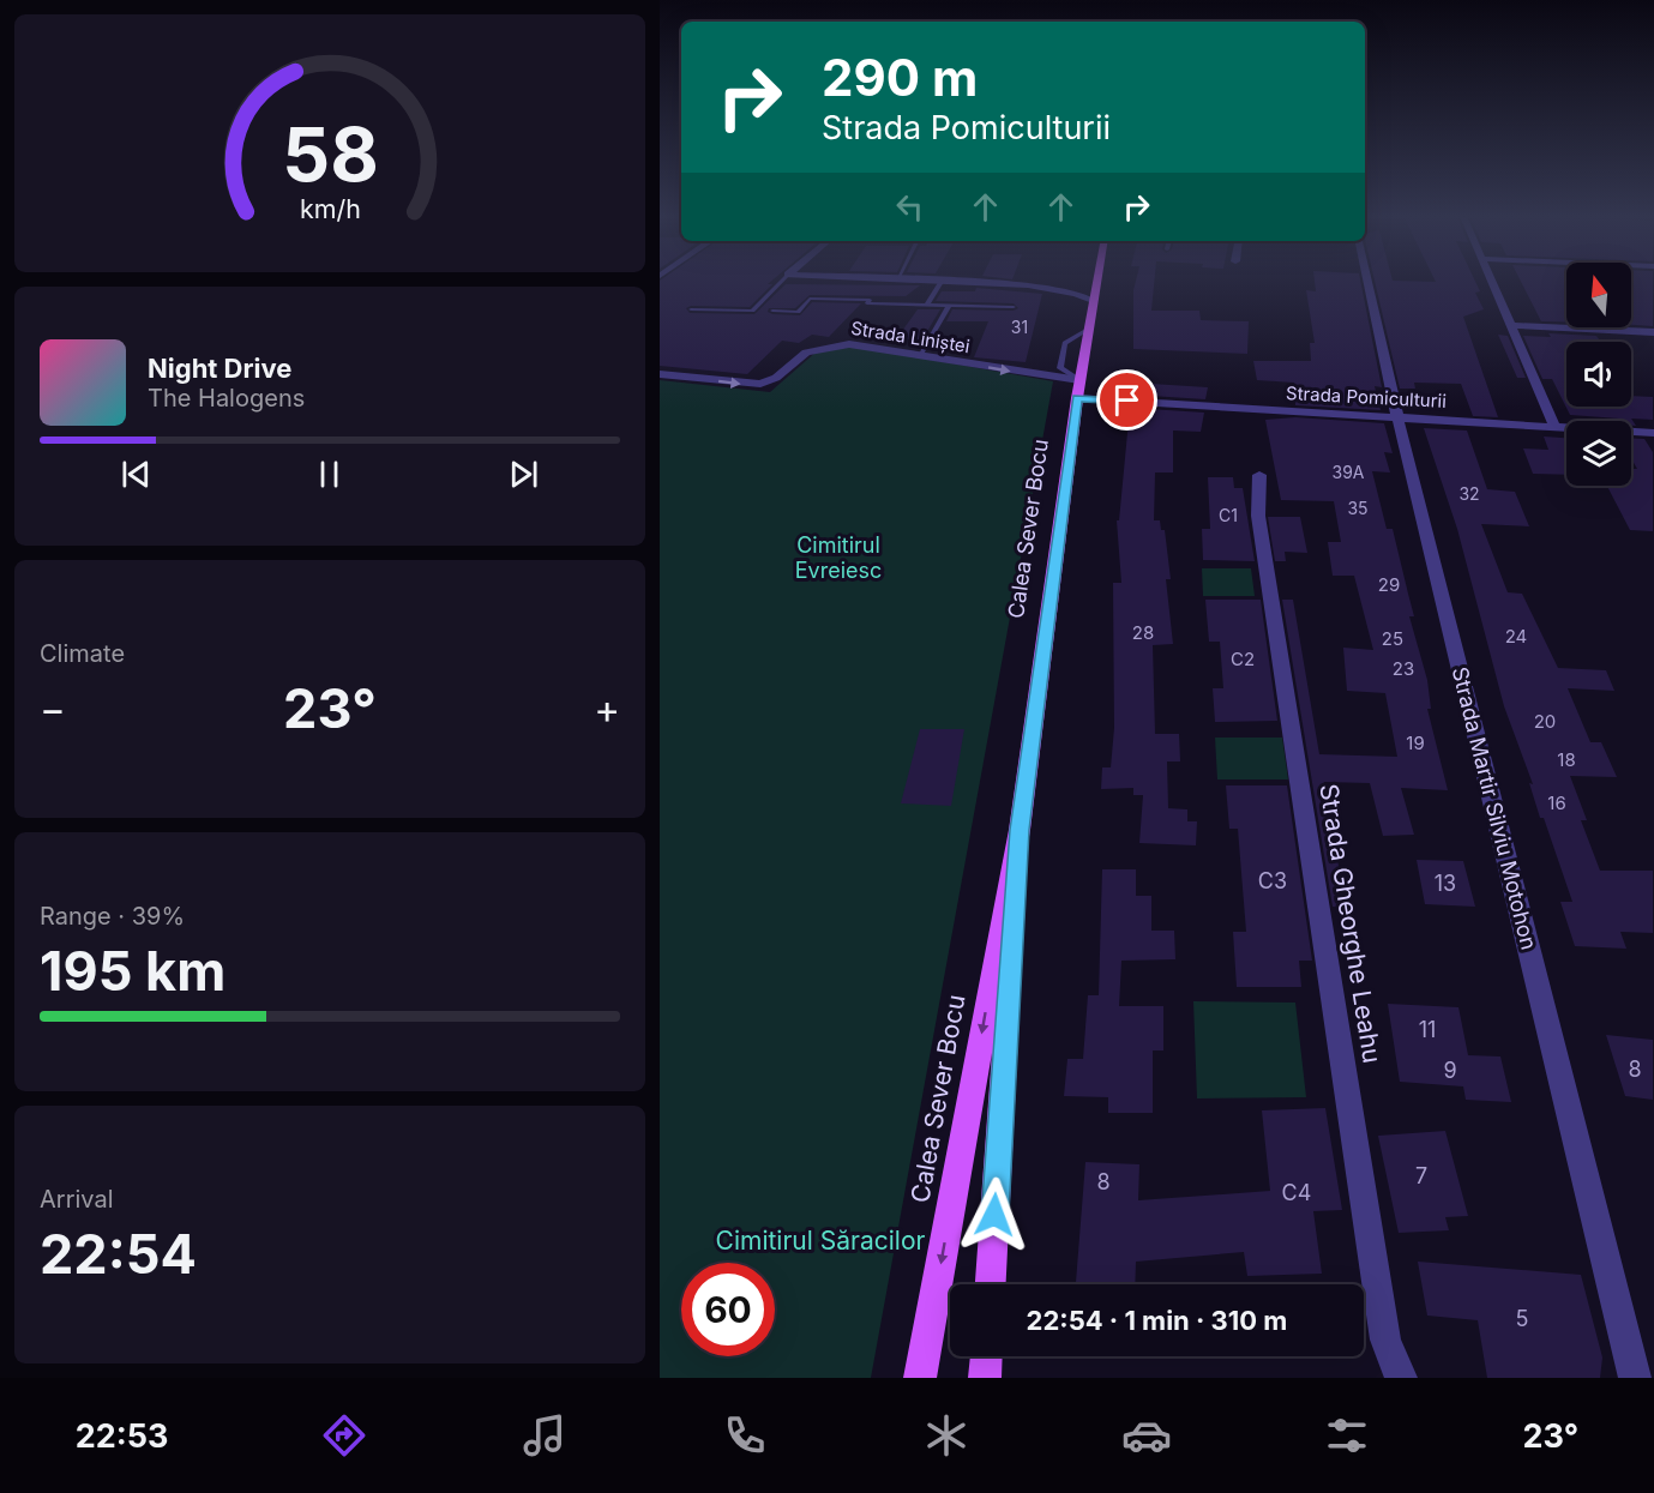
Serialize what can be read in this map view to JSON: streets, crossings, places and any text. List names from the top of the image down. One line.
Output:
{"streets":{"main road":["Calea Sever Bocu"],"street":["Strada Liniștei","Strada Pomiculturii","Strada Martir Silviu Motohon","Strada Gheorghe Leahu"]},"crossings":[["Strada Liniștei","Strada Pomiculturii"],["Strada Liniștei","Calea Sever Bocu"],["Strada Pomiculturii","Calea Sever Bocu"],["Strada Pomiculturii","Strada Martir Silviu Motohon"]],"parks":["Cimitirul Evreiesc","Cimitirul Săracilor"],"house_numbers":["31","39A","32","35","C1","29","28","24","25","C2","23","20","19","18","16","C3","13","11","8","9","7","8","C4","5"],"north":"top","page":{"turn":["290 m","Strada Pomiculturii"],"song":["Night Drive","The Halogens"],"tile":["Climate",["Range · 39%","195 km"],["Arrival","22:54"]],"heat":["−","23°","+"],"limit":"60","trip":"22:54 · 1 min · 310 m","tabs":["22:53","23°"],"gauge":["58","km/h"]}}
